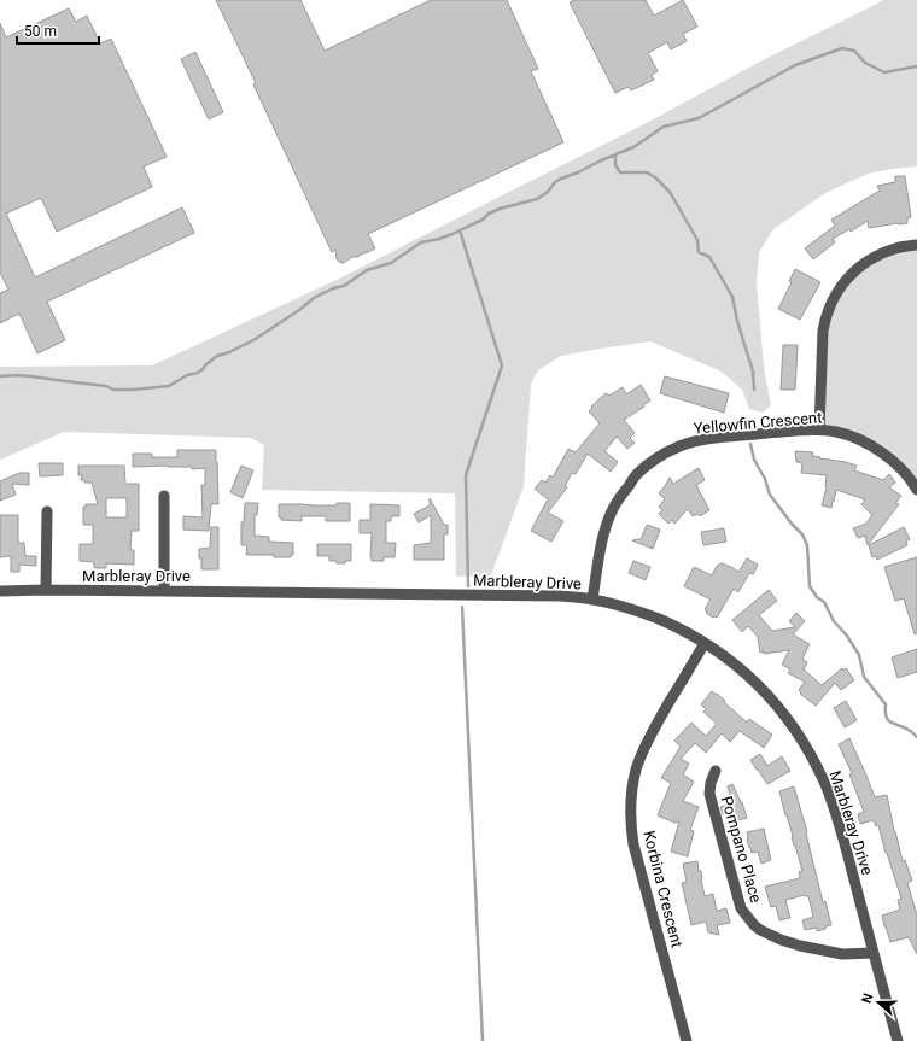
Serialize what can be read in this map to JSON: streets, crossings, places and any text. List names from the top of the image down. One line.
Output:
{"streets":{"street":["Yellowfin Crescent","Marbleray Drive","Pompano Place","Korbina Crescent"]},"crossings":[["Yellowfin Crescent","Marbleray Drive"],["Marbleray Drive","Pompano Place"],["Marbleray Drive","Korbina Crescent"]],"scale_bar":"50 m","north":"left"}
